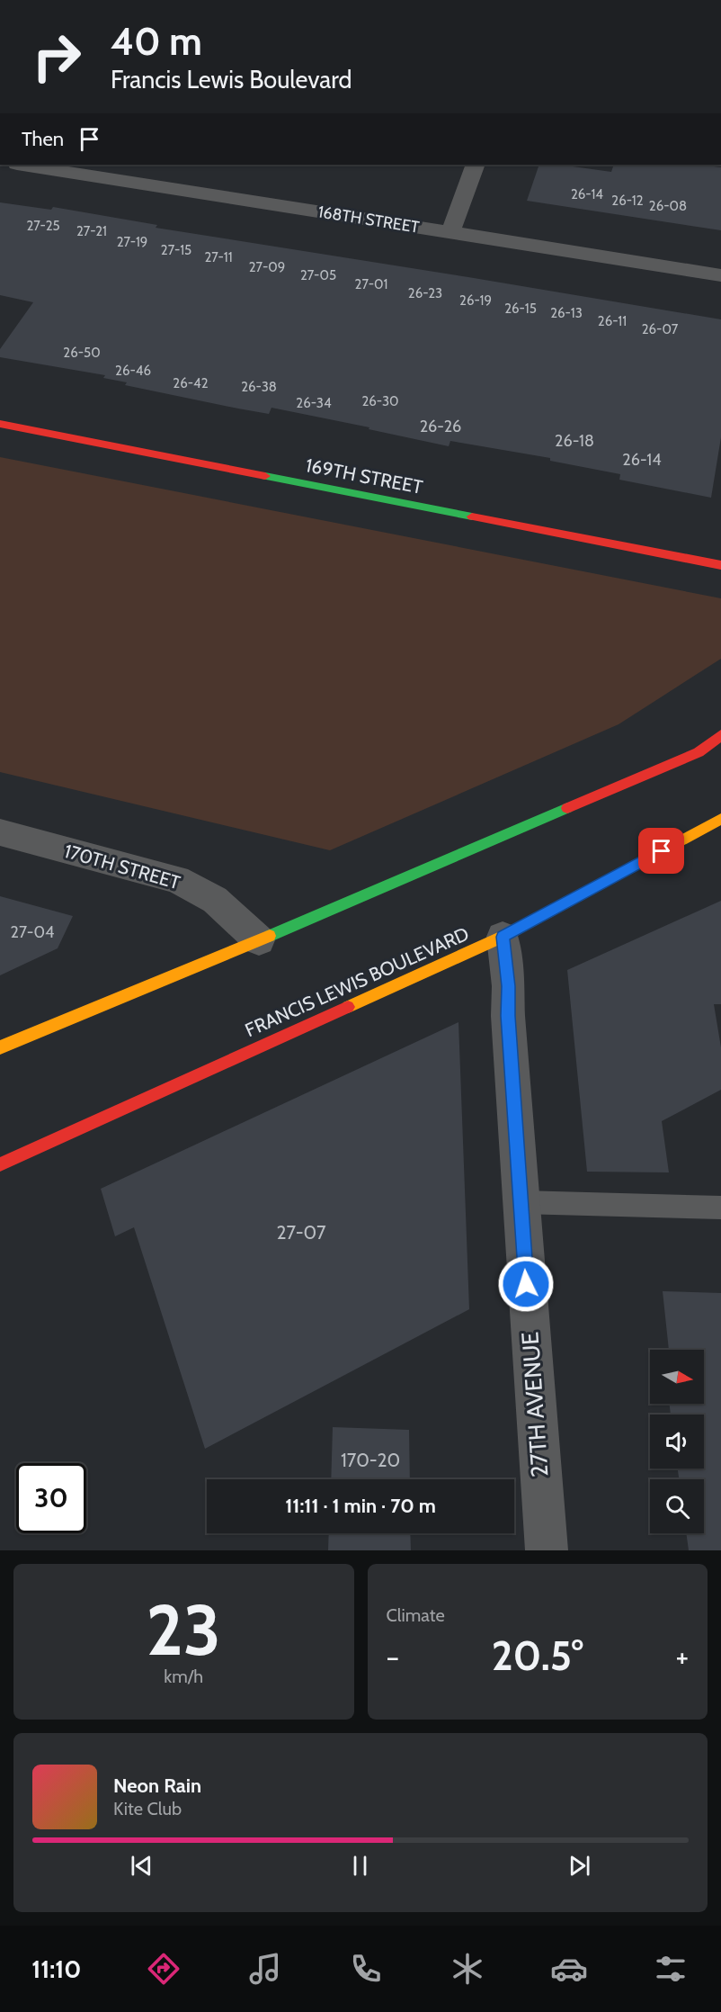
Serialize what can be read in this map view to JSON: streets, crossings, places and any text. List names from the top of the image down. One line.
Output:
{"streets":{"main road":["169TH STREET","FRANCIS LEWIS BOULEVARD"],"street":["168TH STREET","170TH STREET","27TH AVENUE"]},"crossings":[["FRANCIS LEWIS BOULEVARD","27TH AVENUE"]],"house_numbers":["26-14","26-12","26-08","27-25","27-21","27-19","27-15","27-11","27-09","27-05","27-01","26-23","26-19","26-15","26-13","26-11","26-07","26-50","26-46","26-42","26-38","26-30","26-34","26-26","26-18","26-14","27-04","27-07","170-20"],"north":"right","page":{"turn":["40 m","Francis Lewis Boulevard"],"then":"Then","limit":"30","trip":"11:11 · 1 min · 70 m","tile":[["23","km/h"],"Climate"],"heat":["−","20.5°","+"],"song":["Neon Rain","Kite Club"],"tabs":"11:10"}}
